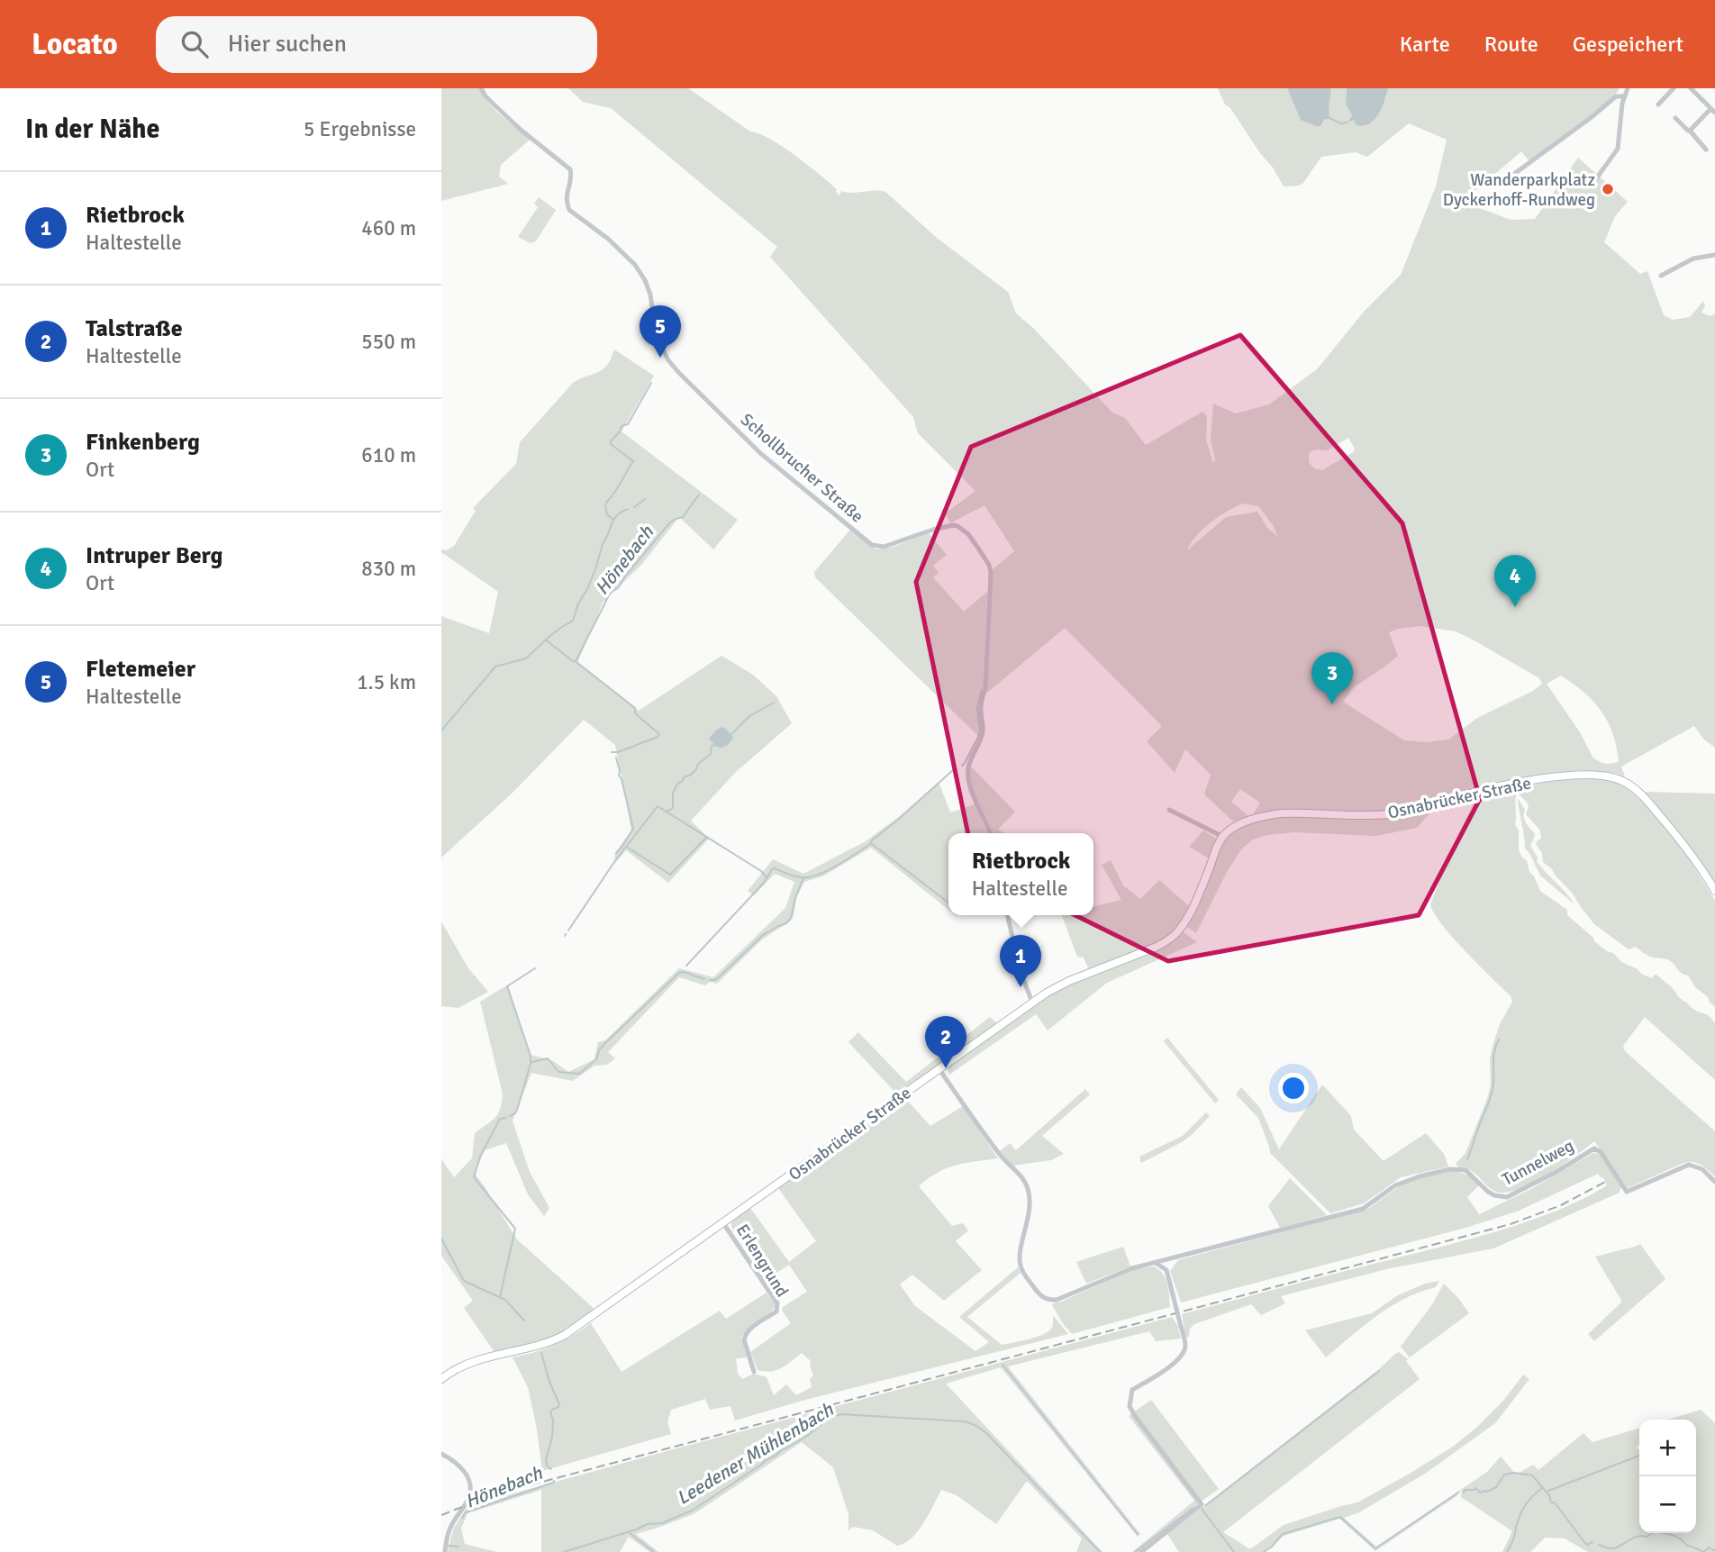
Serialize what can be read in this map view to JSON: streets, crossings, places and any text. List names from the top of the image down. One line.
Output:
{"streets":{"main road":["Osnabrücker Straße"],"street":["Schollbrucher Straße","Tunnelweg","Erlengrund"]},"crossings":[["Osnabrücker Straße","Erlengrund"]],"water":["Hönebach","Leedener Mühlenbach"],"places":["Wanderparkplatz Dyckerhoff-Rundweg"],"page":{"header":"Locato","search":"Hier suchen","nav":["Karte","Route","Gespeichert"],"heading":["In der Nähe","5 Ergebnisse"],"list":[{"mark":"1","name":"Rietbrock","note":"Haltestelle","value":"460 m"},{"mark":"2","name":"Talstraße","note":"Haltestelle","value":"550 m"},{"mark":"3","name":"Finkenberg","note":"Ort","value":"610 m"},{"mark":"4","name":"Intruper Berg","note":"Ort","value":"830 m"},{"mark":"5","name":"Fletemeier","note":"Haltestelle","value":"1.5 km"}],"pins":["5","4","3","1","2"],"popup":["Rietbrock","Haltestelle"],"map_buttons":["+","−"]}}
